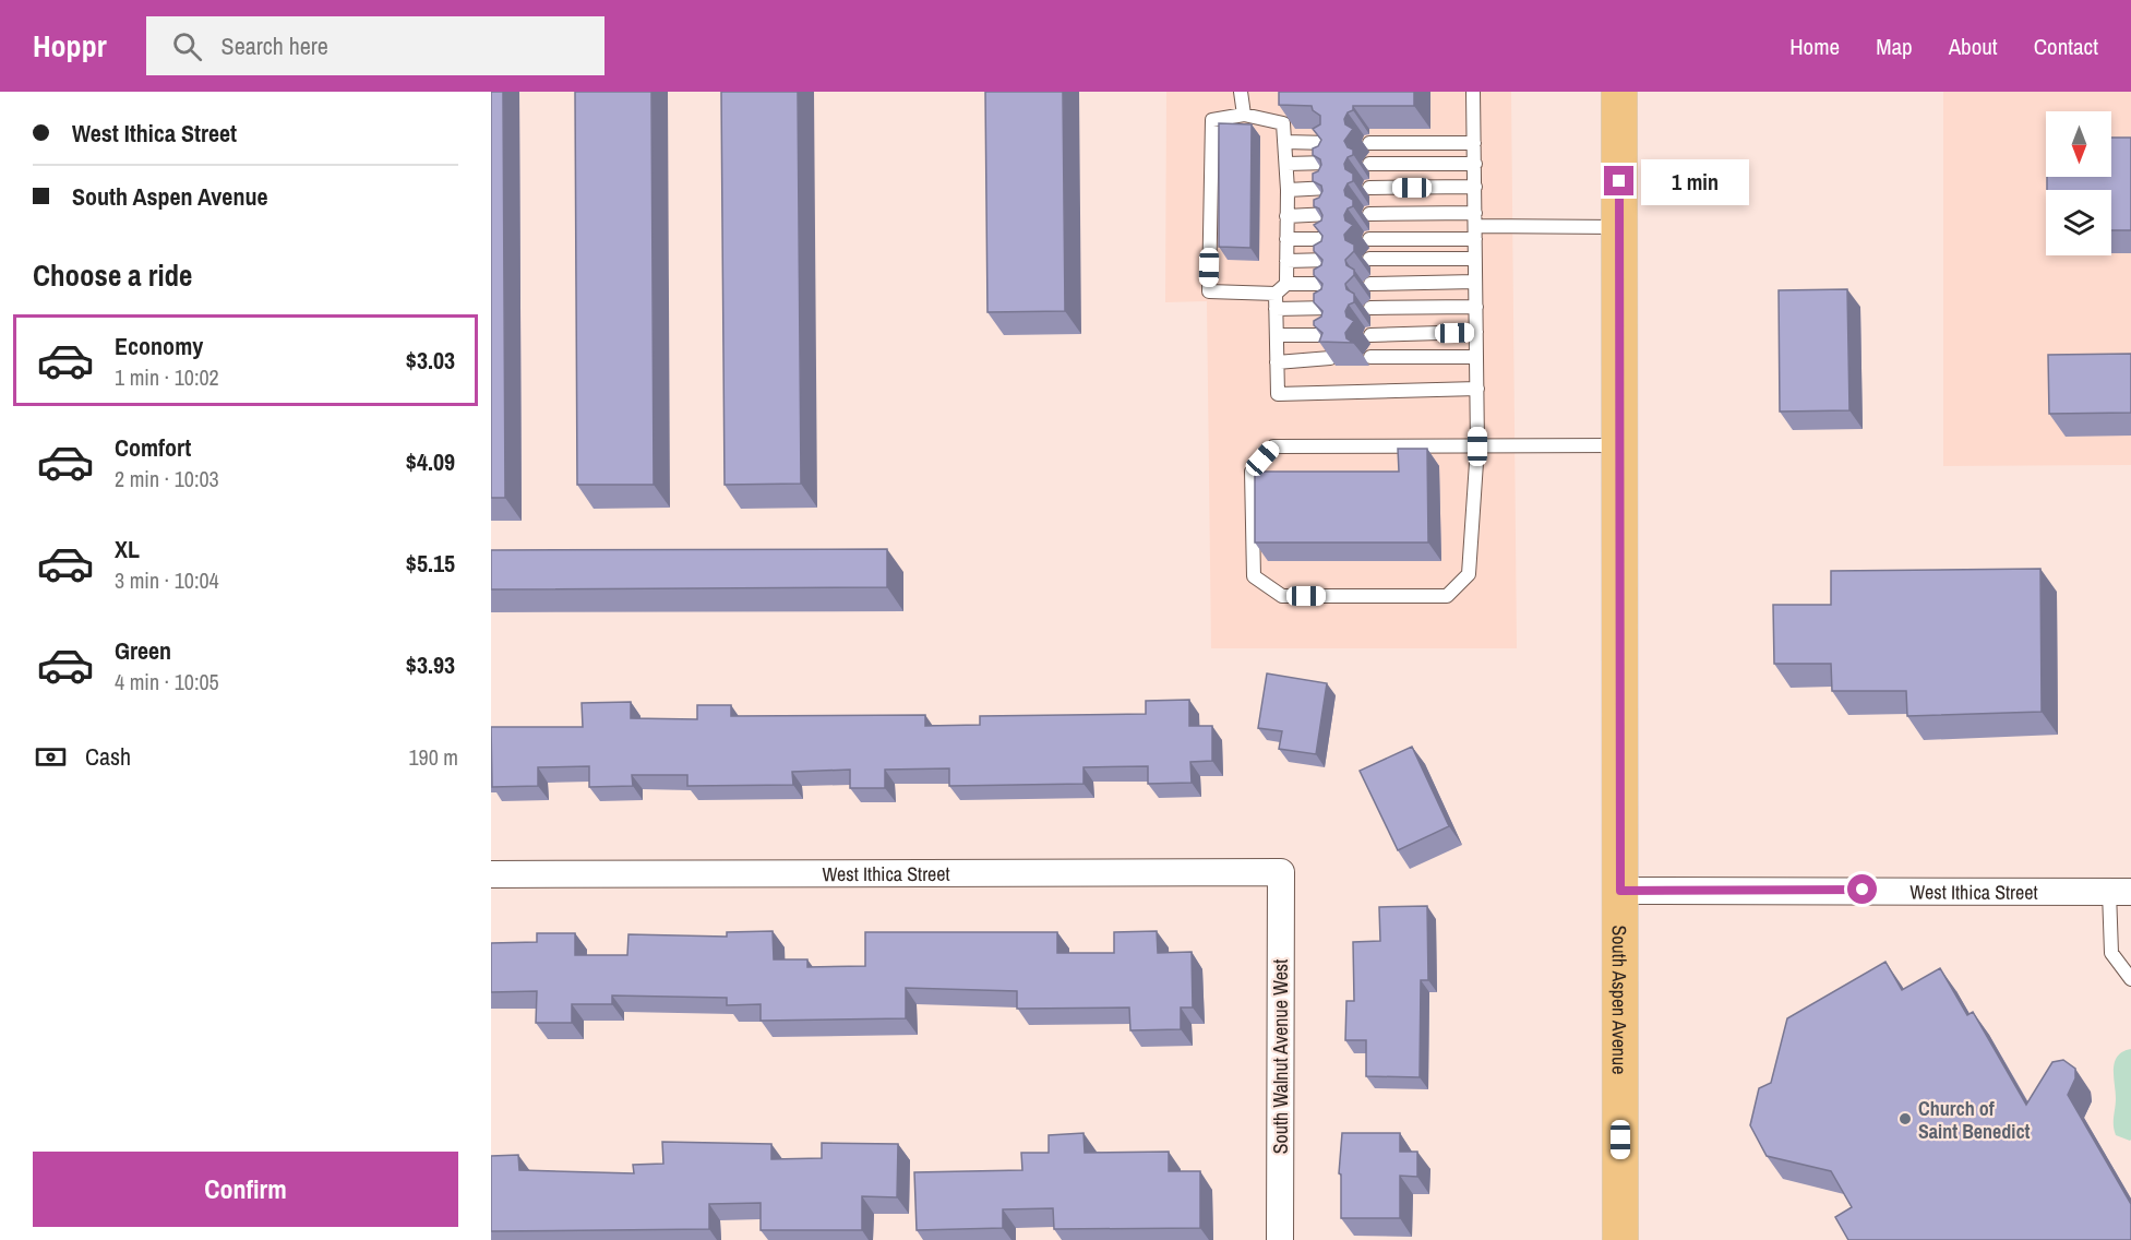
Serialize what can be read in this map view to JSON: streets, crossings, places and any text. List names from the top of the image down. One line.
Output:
{"streets":{"main road":["South Aspen Avenue"],"street":["West Ithica Street","South Walnut Avenue West"]},"crossings":[["West Ithica Street","South Aspen Avenue"],["West Ithica Street","South Walnut Avenue West"]],"places":["Church of Saint Benedict"],"north":"bottom","page":{"header":"Hoppr","search":"Search here","nav":["Home","Map","About","Contact"],"banner":["West Ithica Street","South Aspen Avenue"],"bubble":"1 min","heading":"Choose a ride","list":[{"name":"Economy","note":"1 min · 10:02","value":"$3.03"},{"name":"Comfort","note":"2 min · 10:03","value":"$4.09"},{"name":"XL","note":"3 min · 10:04","value":"$5.15"},{"name":"Green","note":"4 min · 10:05","value":"$3.93"}],"pay":["Cash","190 m"],"buttons":"Confirm"}}
